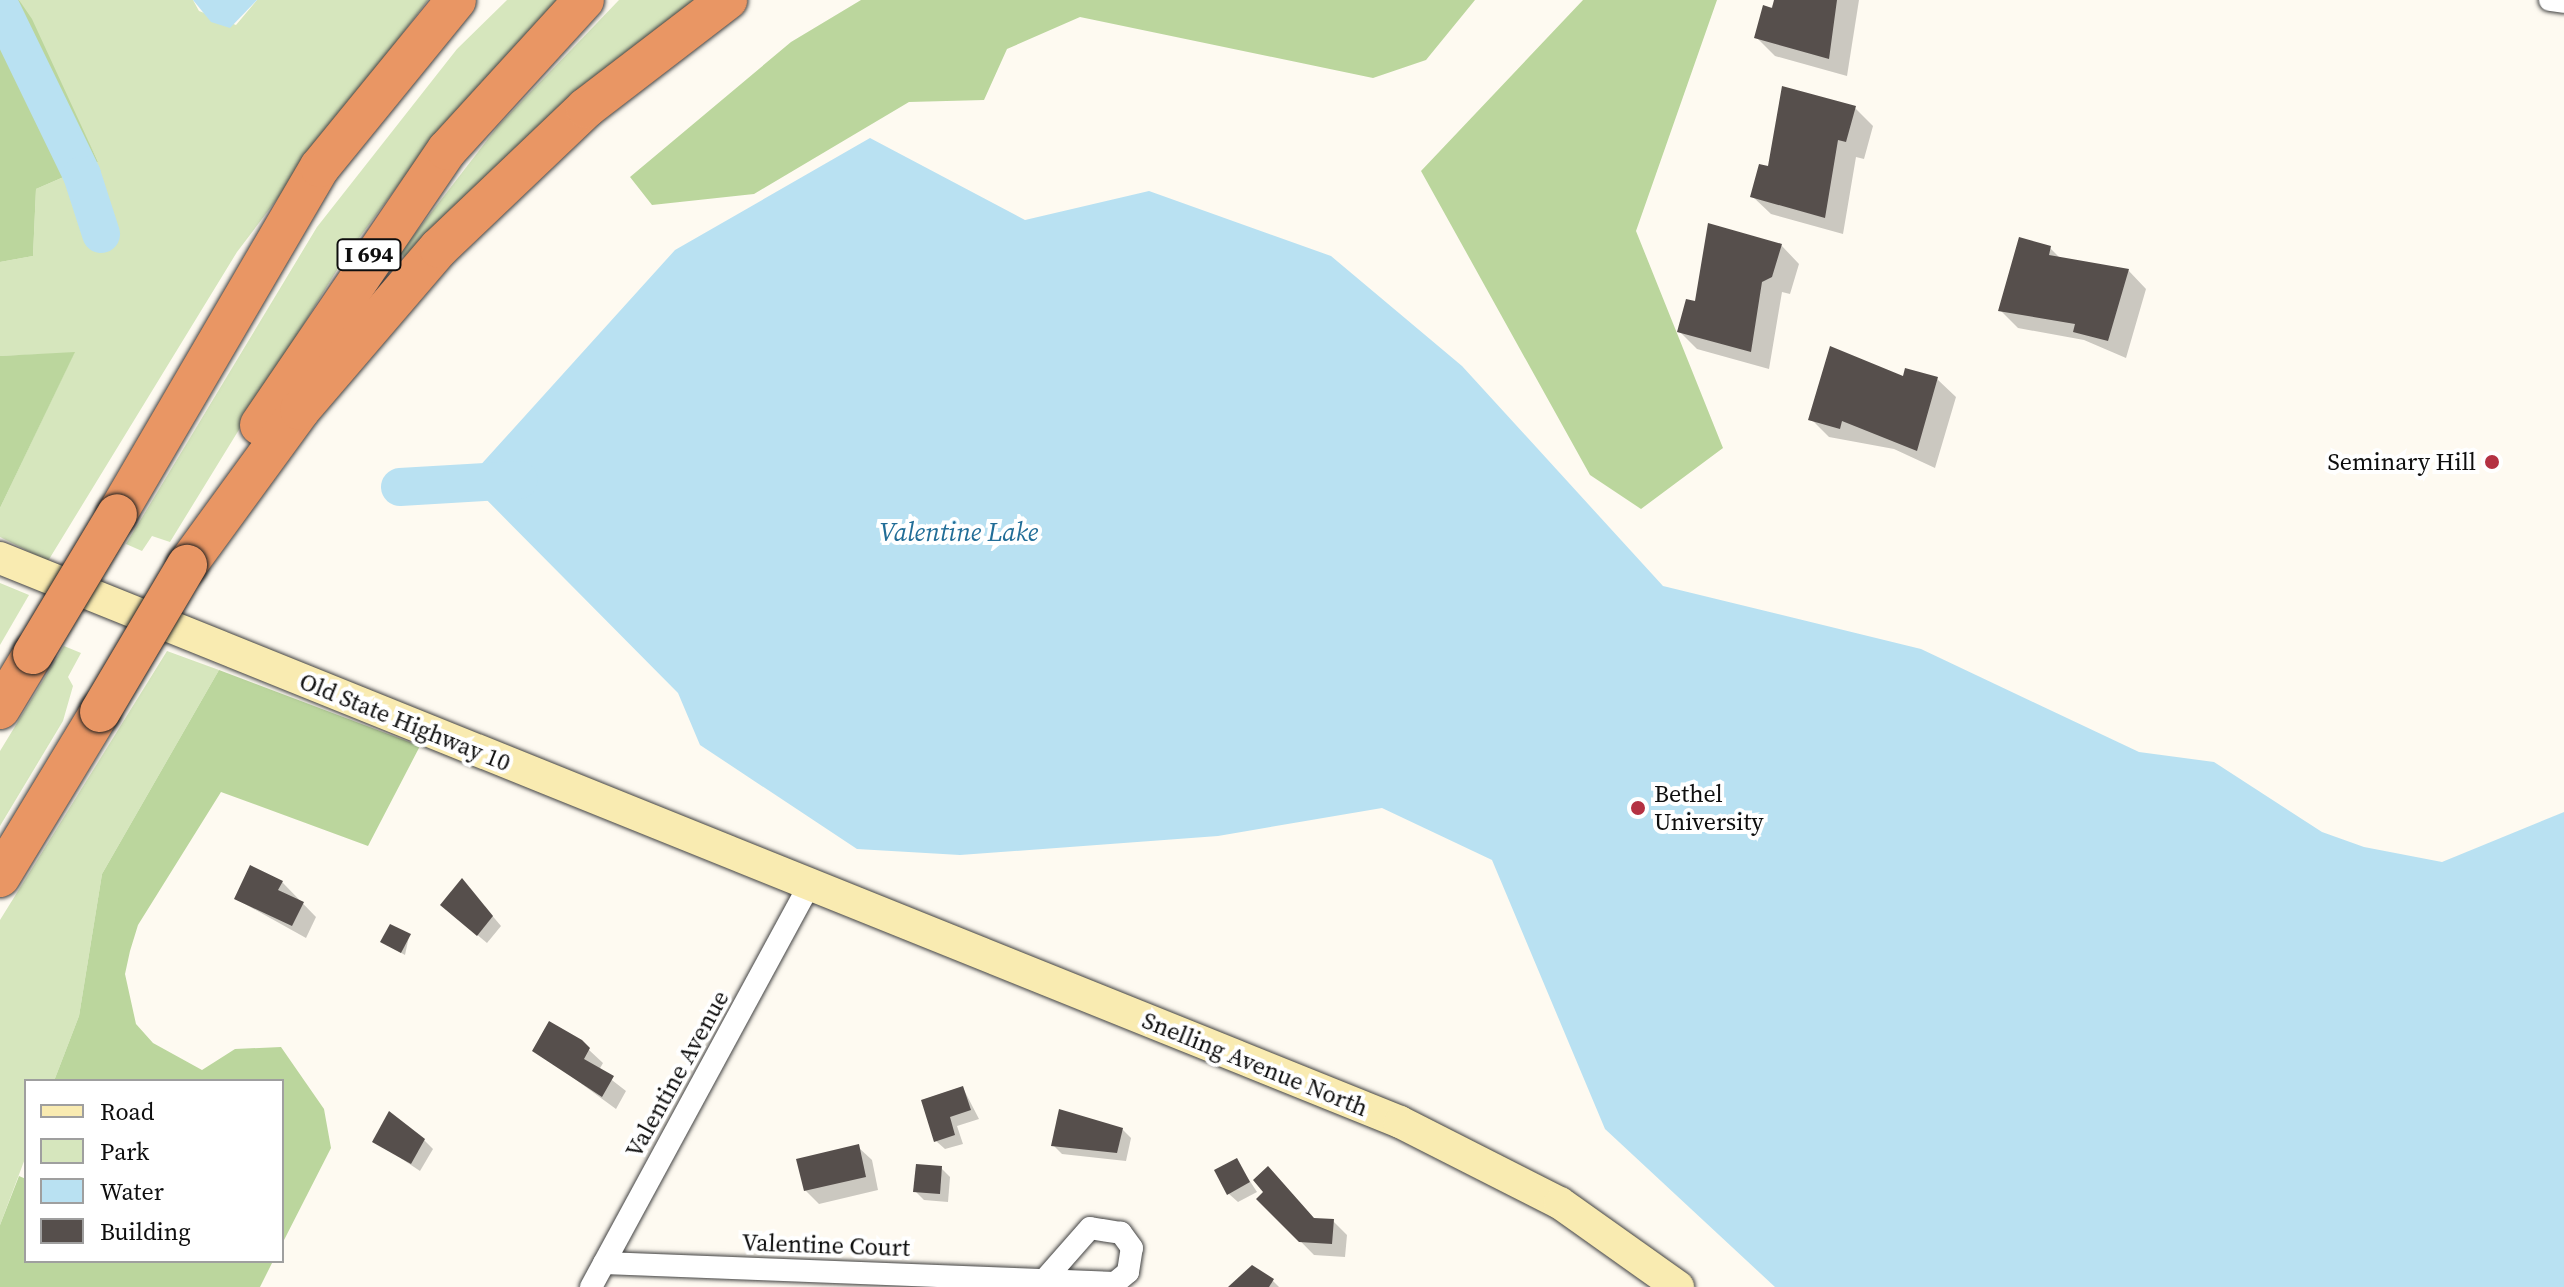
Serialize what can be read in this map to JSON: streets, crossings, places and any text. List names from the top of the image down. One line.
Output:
{"streets":{"highway":["I 694"],"street":["Old State Highway 10","Snelling Avenue North","Valentine Avenue","Valentine Court"]},"crossings":[["Old State Highway 10","Snelling Avenue North"],["Old State Highway 10","Valentine Avenue"],["Snelling Avenue North","Valentine Avenue"],["Valentine Avenue","Valentine Court"]],"water":["Valentine Lake"],"places":["Seminary Hill","Bethel University"],"legend":["Road","Park","Water","Building"]}
